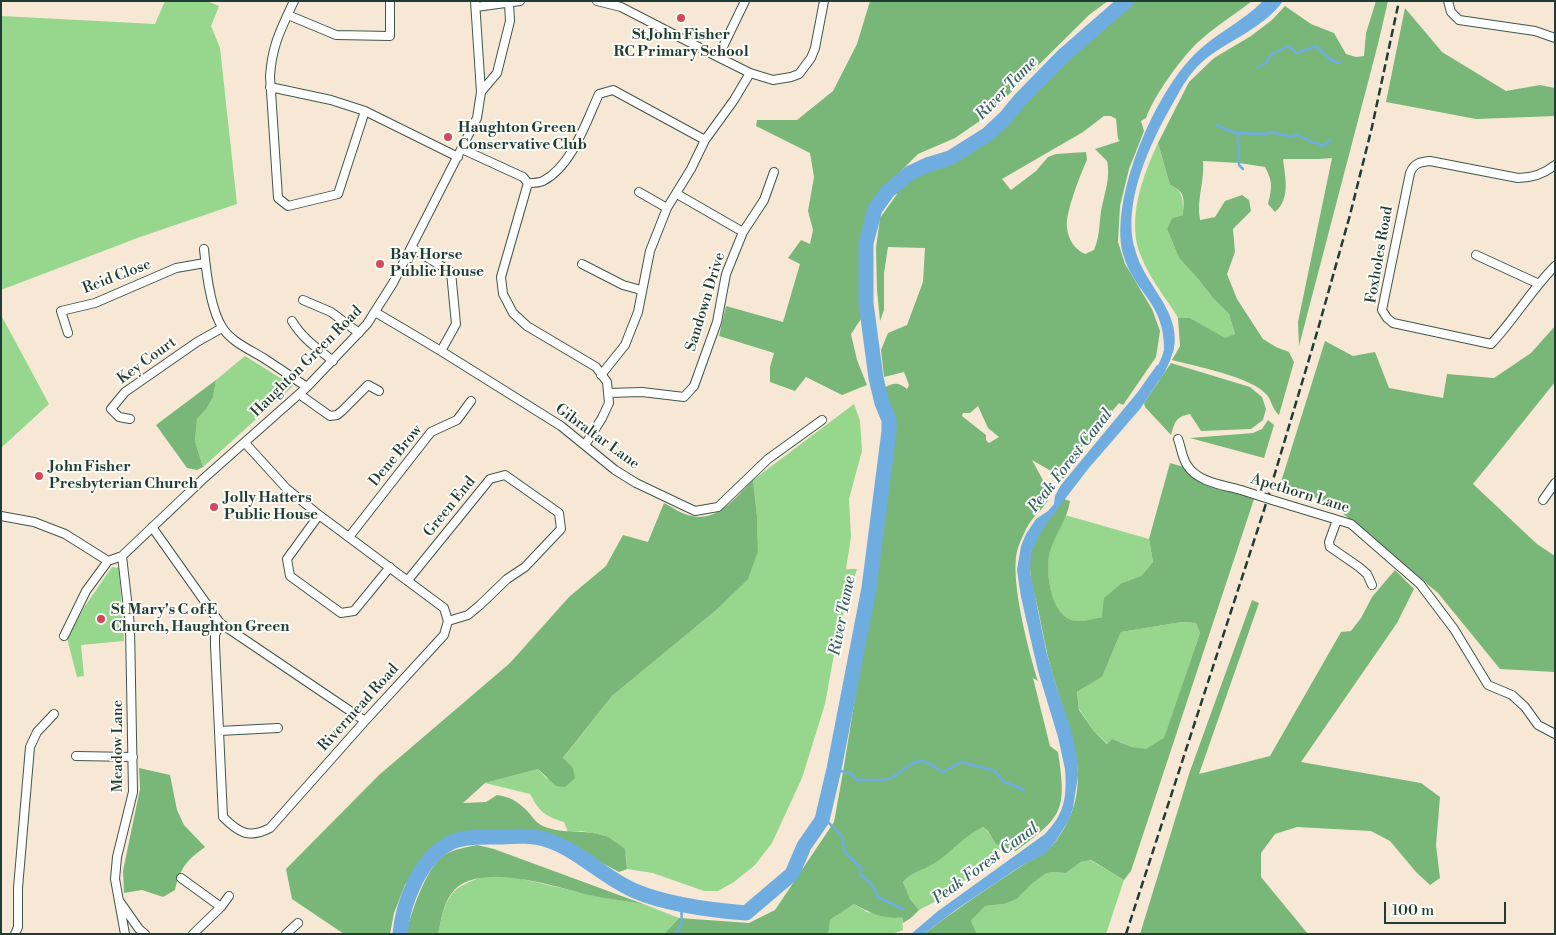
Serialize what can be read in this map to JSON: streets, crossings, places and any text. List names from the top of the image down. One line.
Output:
{"streets":{"street":["Foxholes Road","Reid Close","Sandown Drive","Key Court","Haughton Green Road","Gibraltar Lane","Dene Brow","Apethorn Lane","Green End","Rivermead Road","Meadow Lane"]},"crossings":[["Haughton Green Road","Gibraltar Lane"],["Haughton Green Road","Meadow Lane"],["Green End","Rivermead Road"]],"water":["River Tame","Peak Forest Canal"],"places":["St John Fisher RC Primary School","Haughton Green Conservative Club","Bay Horse Public House","John Fisher Presbyterian Church","Jolly Hatters Public House","St Mary's C of E Church, Haughton Green"],"scale_bar":"100 m"}
